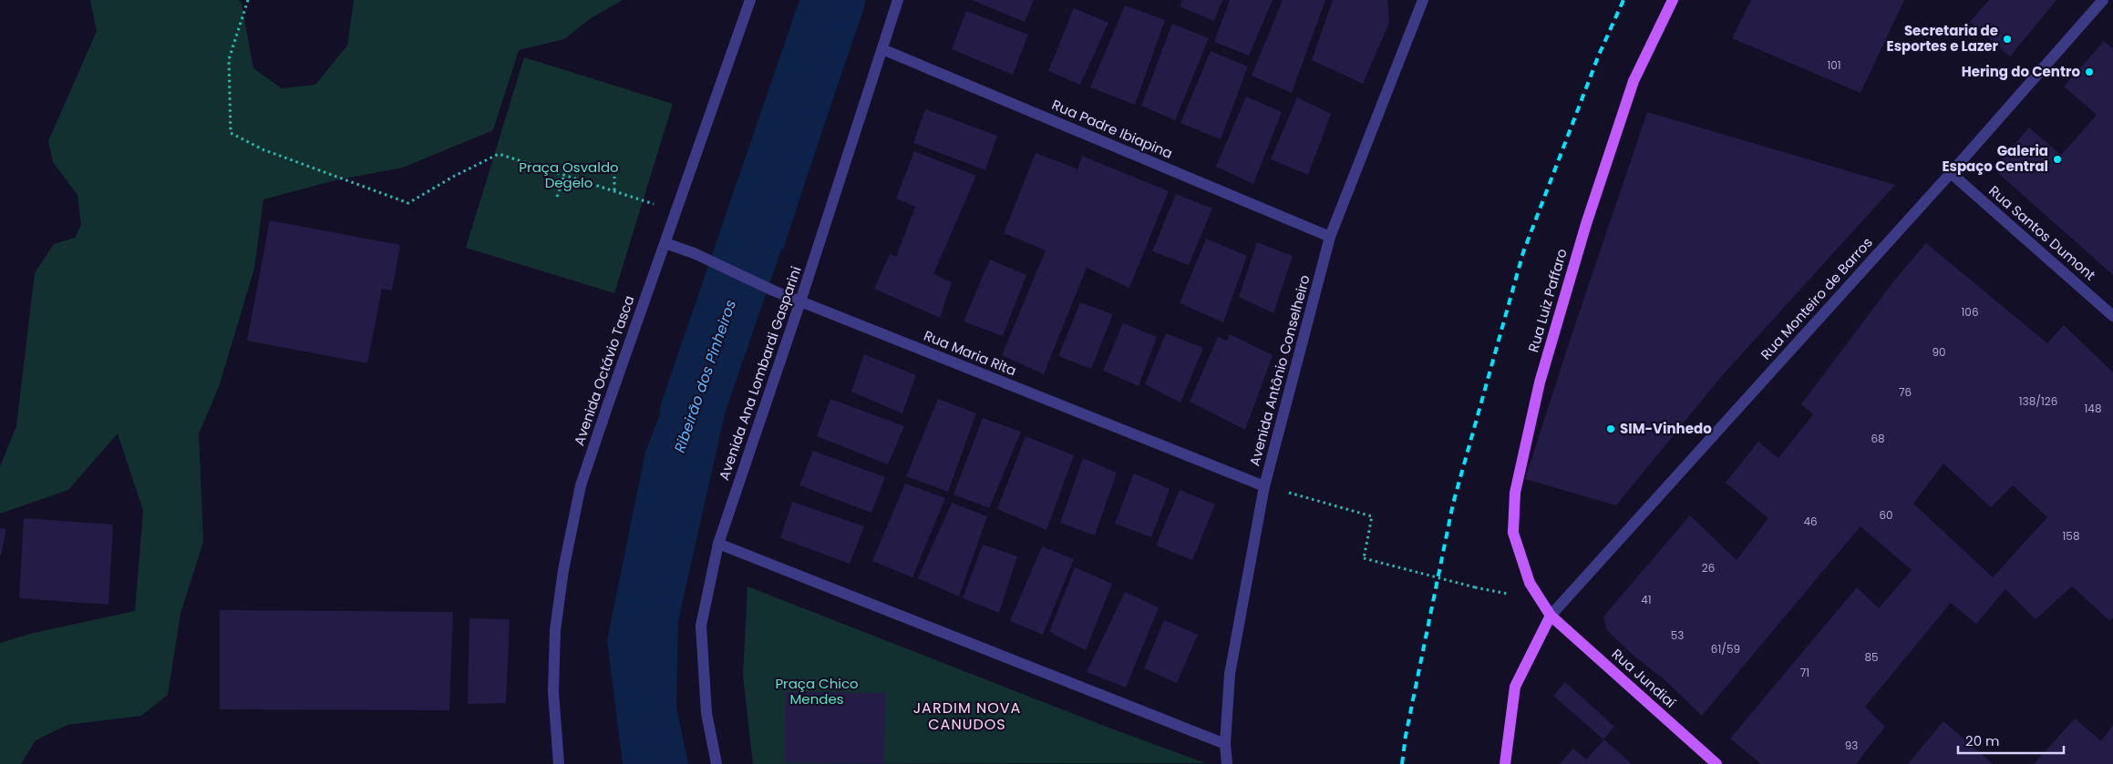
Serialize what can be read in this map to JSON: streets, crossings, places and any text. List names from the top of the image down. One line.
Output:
{"streets":{"main road":["Rua Luiz Paffaro","Rua Jundiaí"],"street":["Rua Padre Ibiapina","Rua Santos Dumont","Rua Monteiro de Barros","Rua Maria Rita","Avenida Octávio Tasca","Avenida Antônio Conselheiro","Avenida Ana Lombardi Gasparini"]},"crossings":[["Rua Padre Ibiapina","Avenida Antônio Conselheiro"],["Rua Padre Ibiapina","Avenida Ana Lombardi Gasparini"],["Rua Santos Dumont","Rua Monteiro de Barros"],["Rua Monteiro de Barros","Rua Luiz Paffaro"],["Rua Monteiro de Barros","Rua Jundiaí"],["Rua Luiz Paffaro","Rua Jundiaí"],["Rua Maria Rita","Avenida Octávio Tasca"],["Rua Maria Rita","Avenida Antônio Conselheiro"],["Rua Maria Rita","Avenida Ana Lombardi Gasparini"]],"districts":["JARDIM NOVA CANUDOS"],"water":["Ribeirão dos Pinheiros"],"parks":["Praça Osvaldo Degelo","Praça Chico Mendes"],"places":["Secretaria de Esportes e Lazer","Hering do Centro","Galeria Espaço Central","SIM-Vinhedo"],"house_numbers":["101","106","90","76","138/126","148","68","60","46","158","26","41","53","61/59","85","71","93"],"scale_bar":"20 m"}
